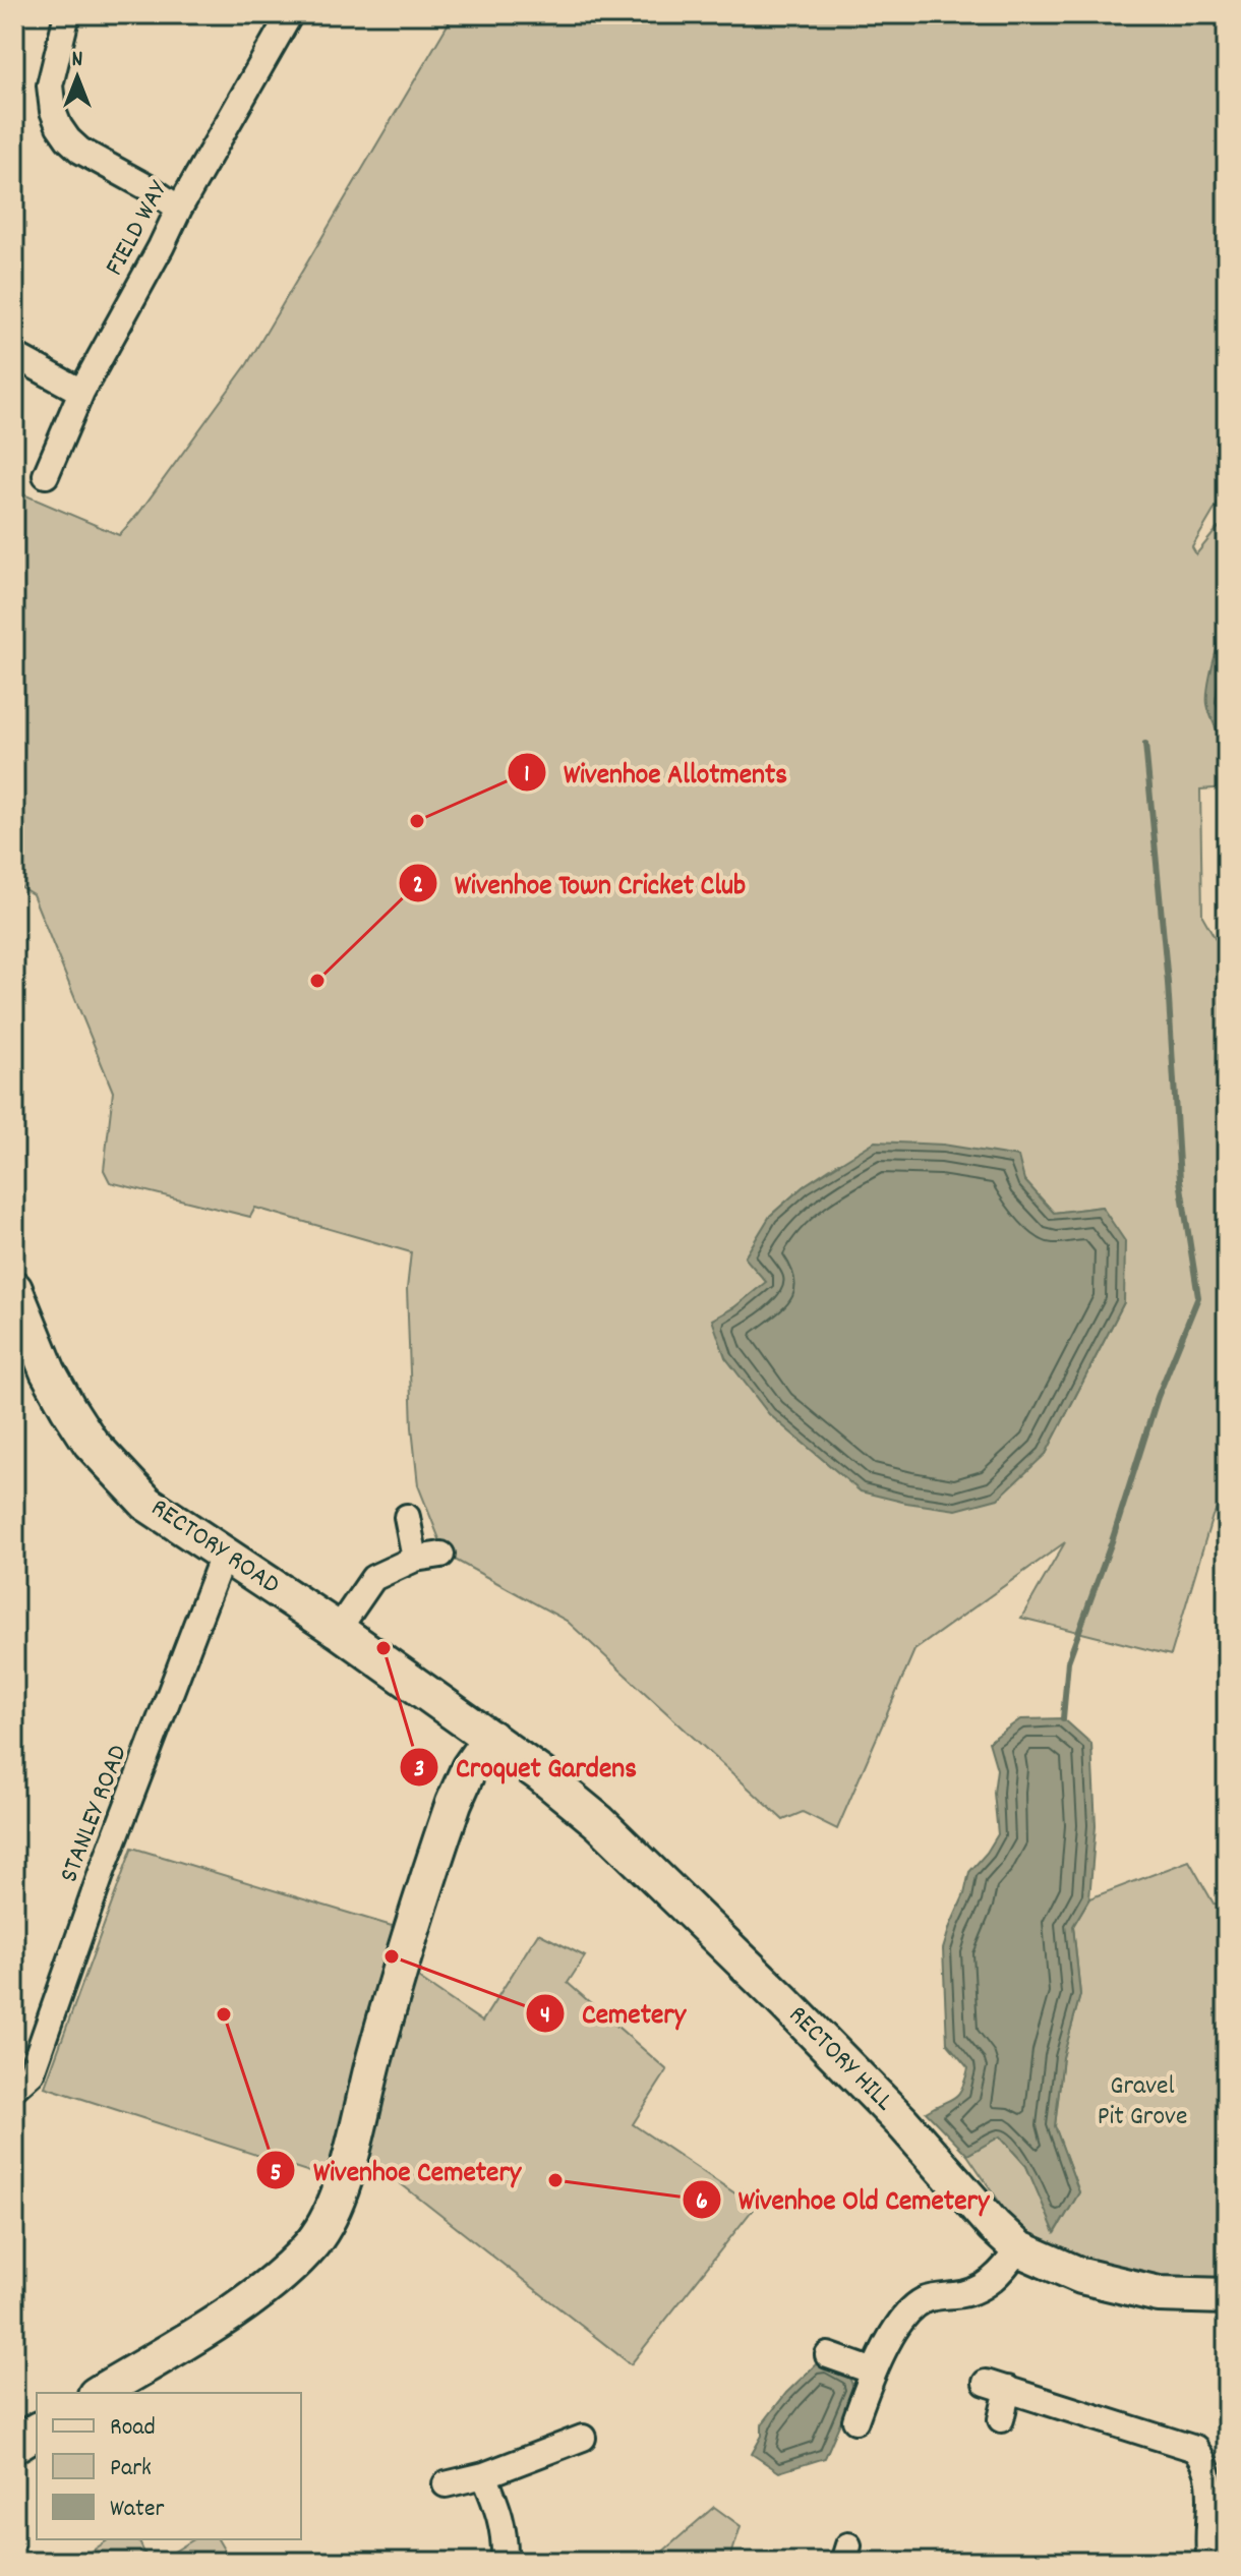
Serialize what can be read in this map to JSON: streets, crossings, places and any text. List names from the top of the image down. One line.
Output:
{"streets":{"street":["FIELD WAY","RECTORY ROAD","STANLEY ROAD","RECTORY HILL"]},"crossings":[["RECTORY ROAD","STANLEY ROAD"],["RECTORY ROAD","RECTORY HILL"]],"parks":["Gravel Pit Grove"],"places":["Wivenhoe Allotments","Wivenhoe Town Cricket Club","Croquet Gardens","Cemetery","Wivenhoe Cemetery","Wivenhoe Old Cemetery"],"legend":["Road","Park","Water"],"north":"top"}
